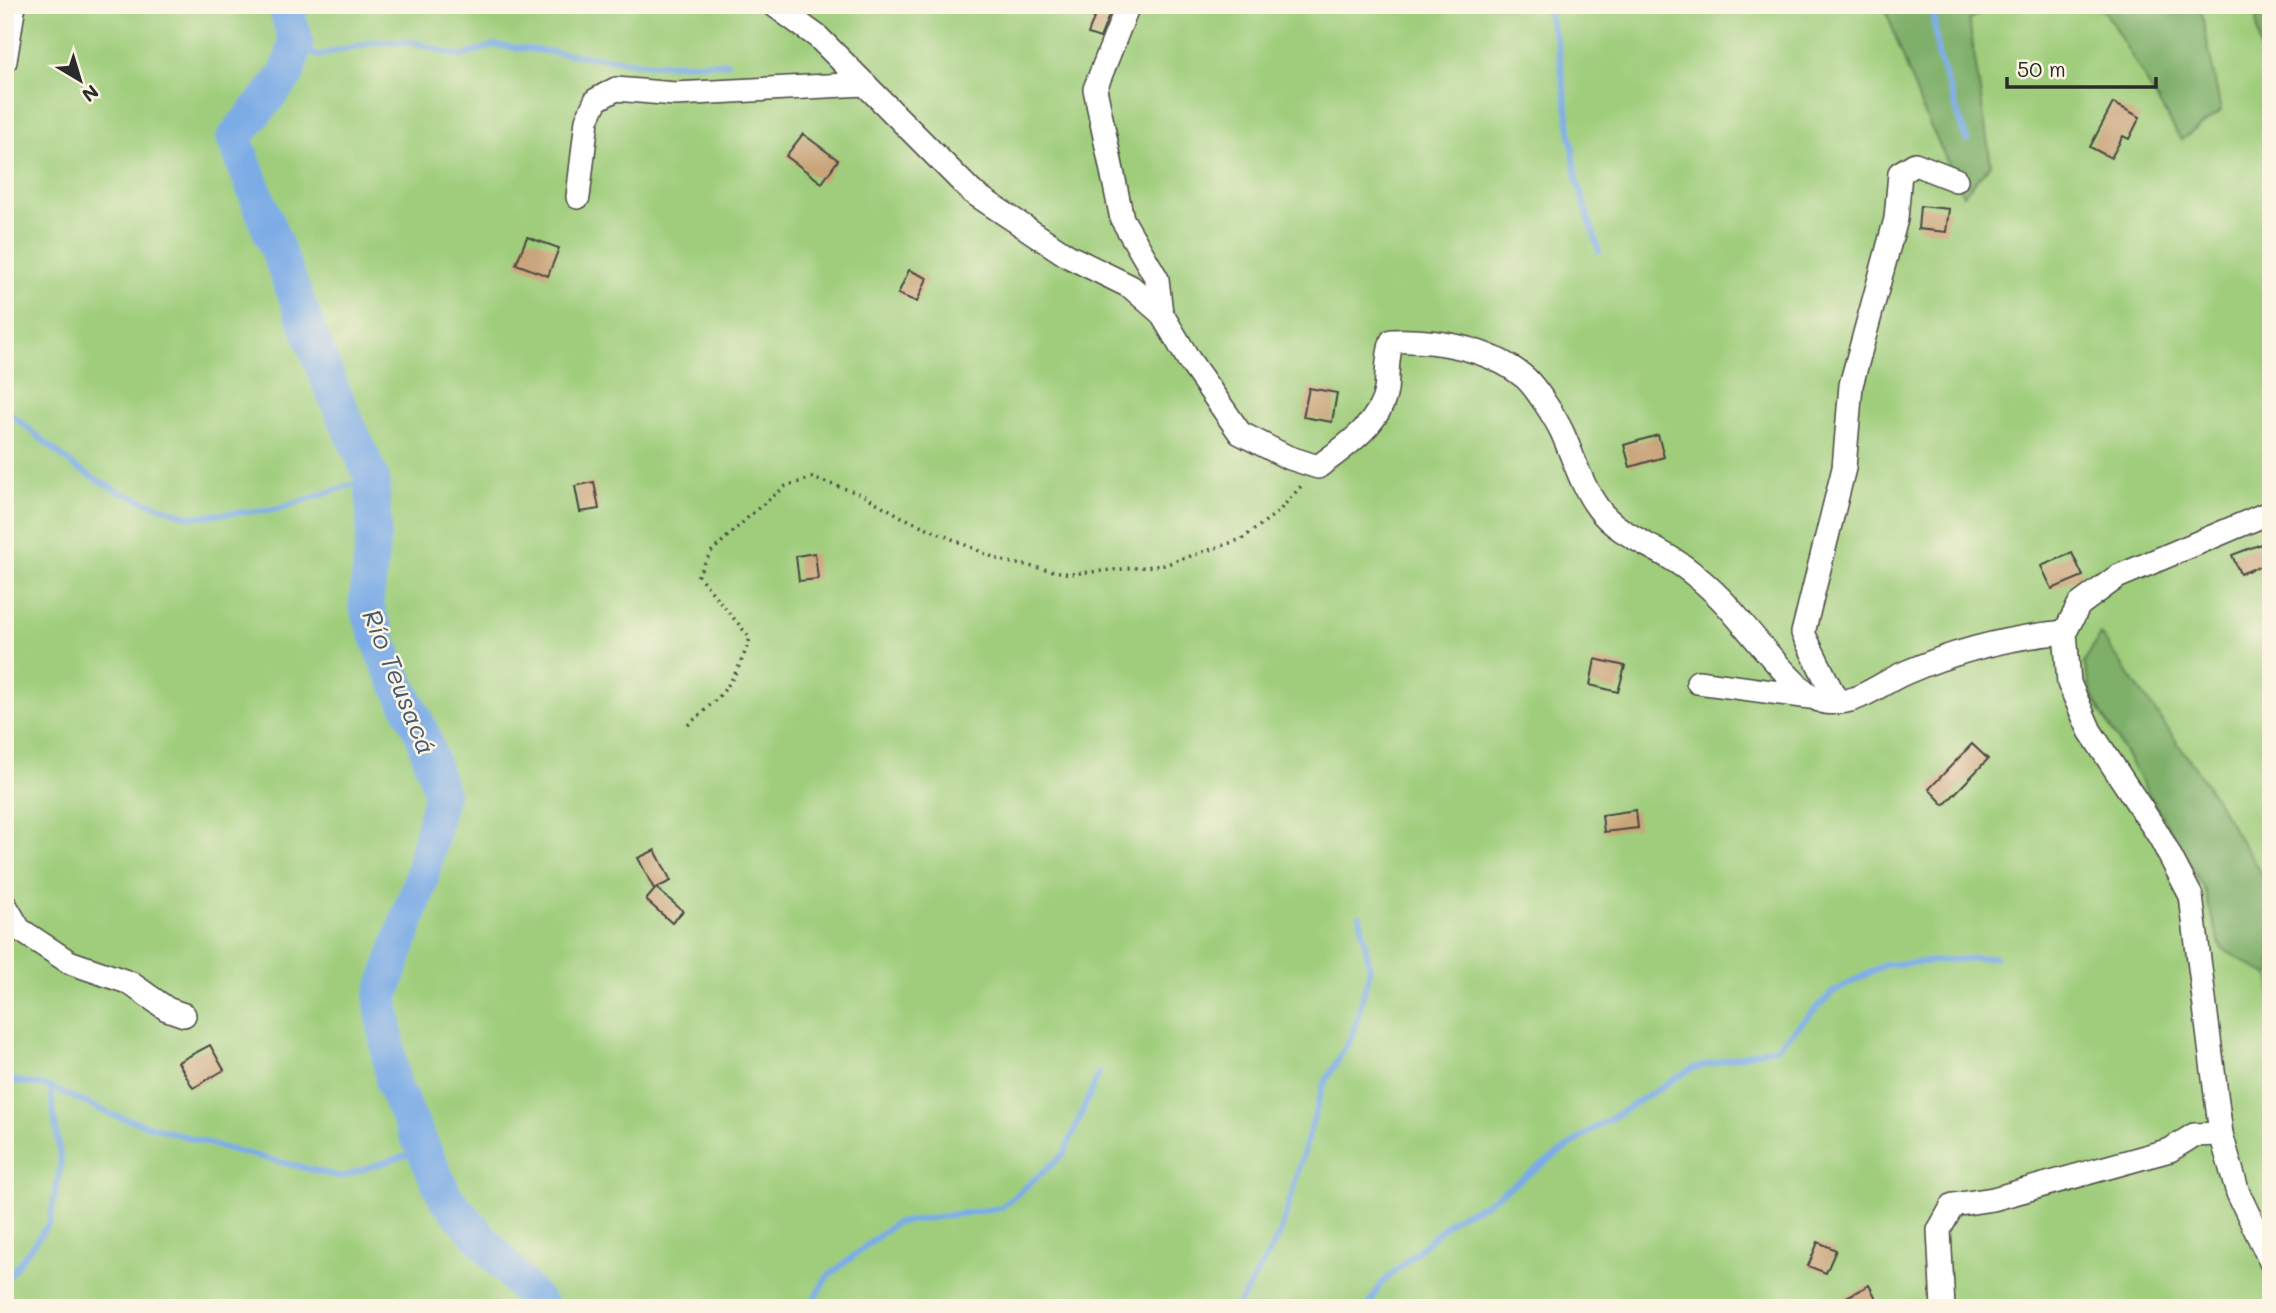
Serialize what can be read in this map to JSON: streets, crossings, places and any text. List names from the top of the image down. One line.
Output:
{"water":["Río Teusacá"],"scale_bar":"50 m","north":"bottom right"}
